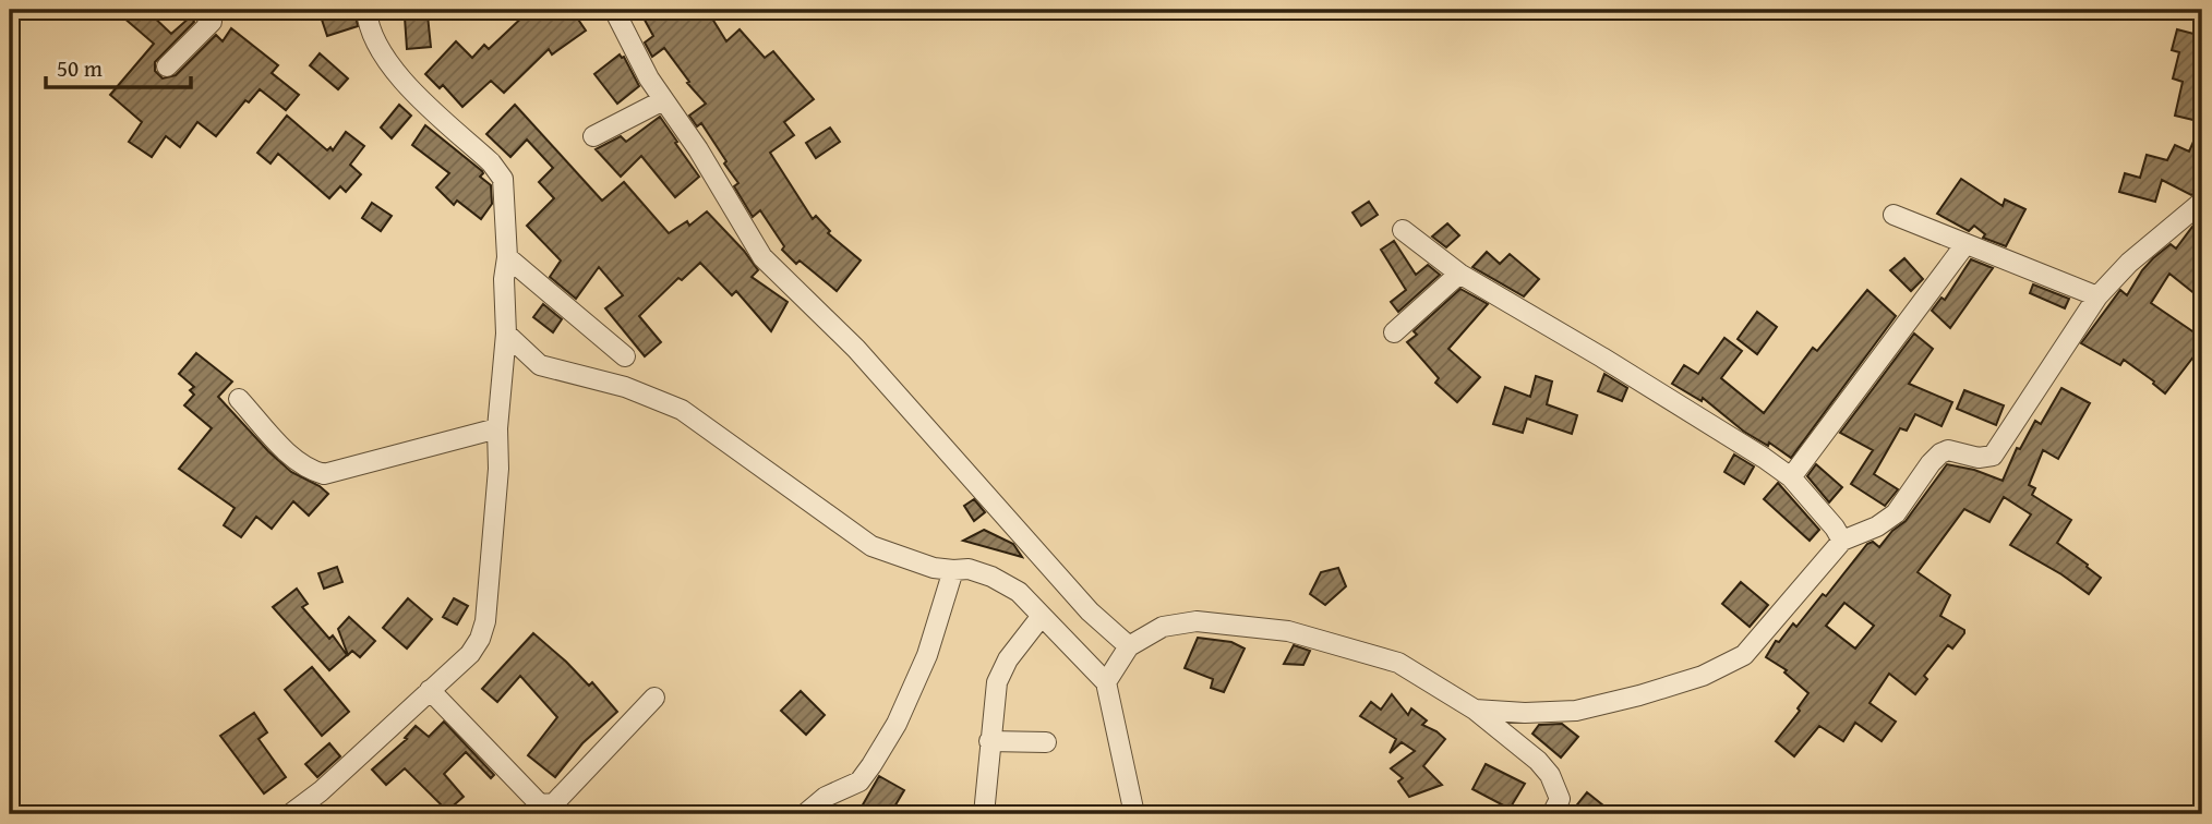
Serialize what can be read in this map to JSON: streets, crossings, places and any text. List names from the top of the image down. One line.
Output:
{"scale_bar":"50 m"}
